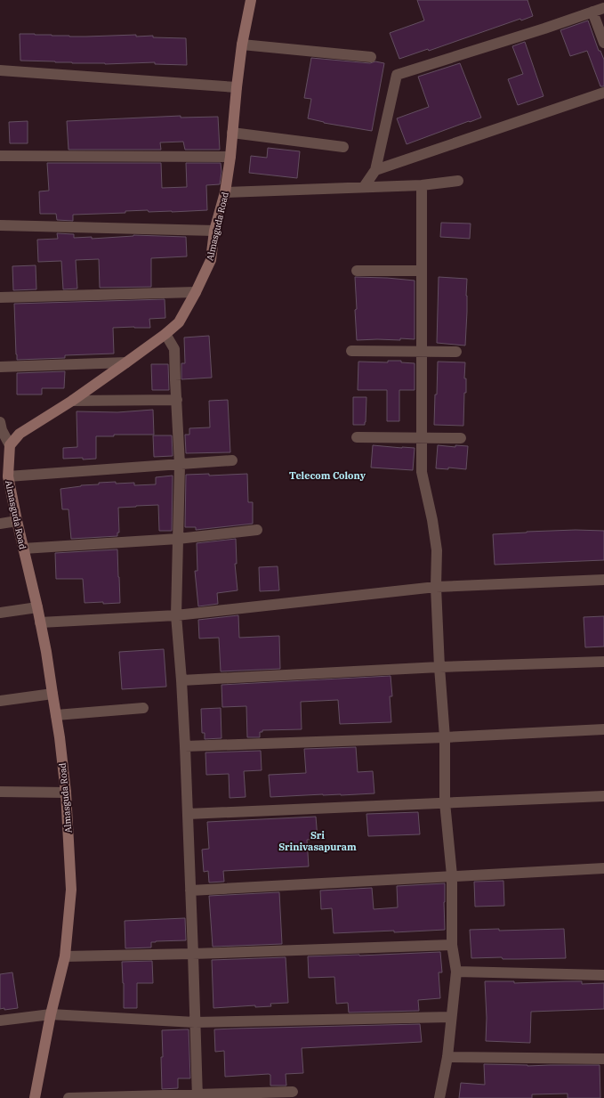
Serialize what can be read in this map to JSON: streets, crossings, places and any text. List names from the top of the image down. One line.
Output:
{"streets":{"street":["Almasguda Road"]},"districts":["Telecom Colony","Sri Srinivasapuram"]}
